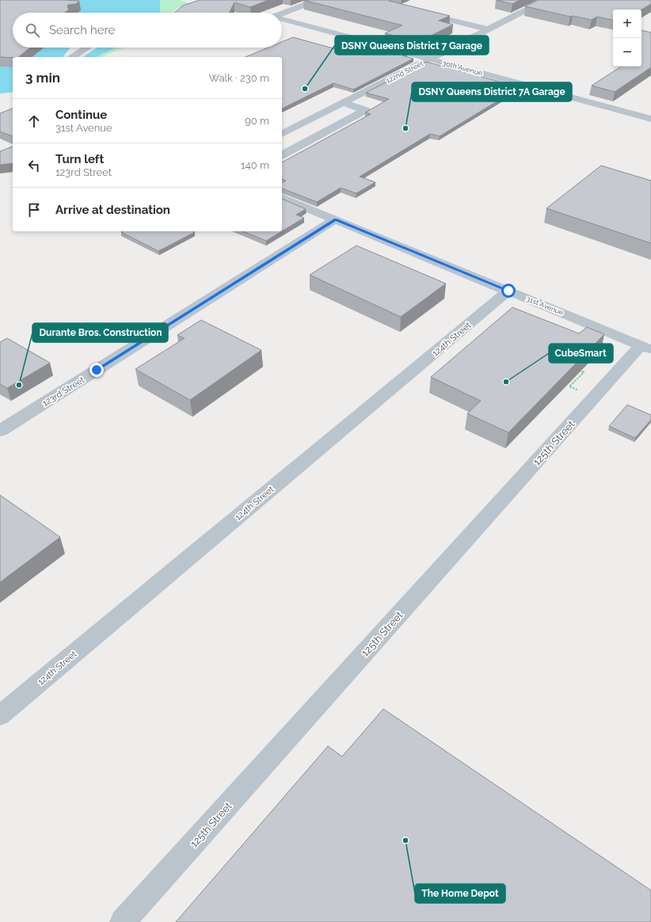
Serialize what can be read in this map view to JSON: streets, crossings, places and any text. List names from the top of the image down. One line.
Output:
{"streets":{"street":["30th Avenue","122nd Street","31st Avenue","124th Street","123rd Street","125th Street"]},"crossings":[["30th Avenue","122nd Street"],["31st Avenue","124th Street"],["31st Avenue","123rd Street"],["31st Avenue","125th Street"]],"places":["DSNY Queens District 7 Garage","DSNY Queens District 7A Garage","CubeSmart","Durante Bros. Construction","The Home Depot"],"page":{"map_buttons":["+","−"],"search":"Search here","heading":["3 min","Walk · 230 m"],"list":[["Continue","31st Avenue","90 m"],["Turn left","123rd Street","140 m"],"Arrive at destination"]}}
